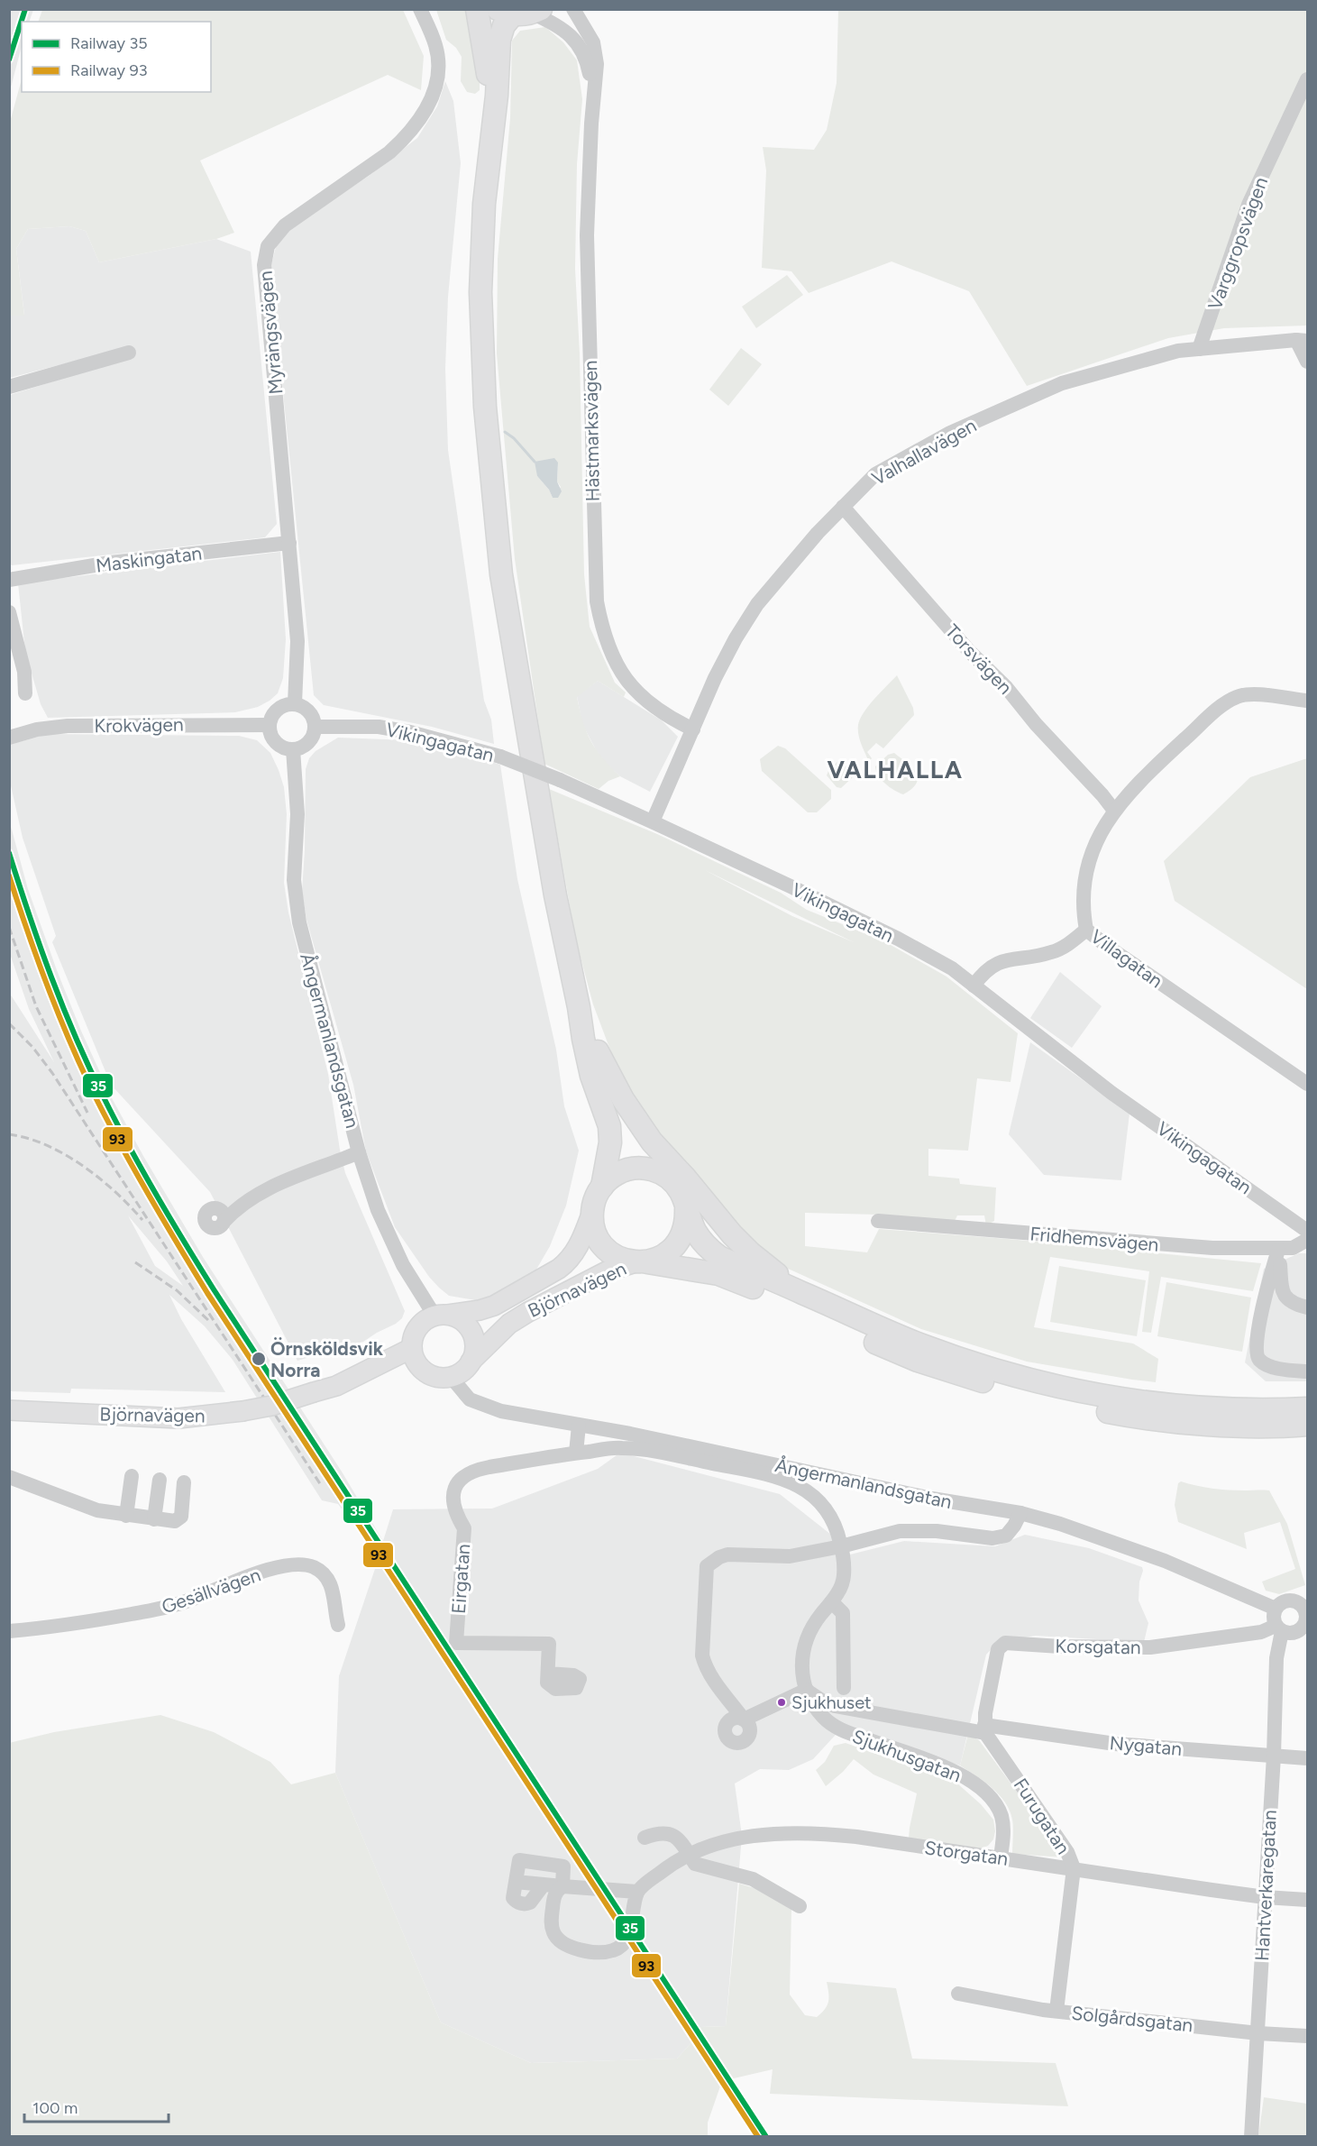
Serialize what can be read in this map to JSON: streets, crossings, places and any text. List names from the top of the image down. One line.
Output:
{"streets":{"main road":["Björnavägen"],"street":["Varggropsvägen","Myrängsvägen","Hästmarksvägen","Valhallavägen","Maskingatan","Torsvägen","Krokvägen","Vikingagatan","Villagatan","Ångermanlandsgatan","Fridhemsvägen","Eirgatan","Gesällvägen","Korsgatan","Nygatan","Sjukhusgatan","Furugatan","Storgatan","Hantverkaregatan","Solgårdsgatan"]},"crossings":[["Varggropsvägen","Valhallavägen"],["Myrängsvägen","Maskingatan"],["Myrängsvägen","Krokvägen"],["Myrängsvägen","Vikingagatan"],["Myrängsvägen","Ångermanlandsgatan"],["Hästmarksvägen","Valhallavägen"],["Valhallavägen","Torsvägen"],["Valhallavägen","Vikingagatan"],["Torsvägen","Villagatan"],["Krokvägen","Vikingagatan"],["Krokvägen","Ångermanlandsgatan"],["Vikingagatan","Ångermanlandsgatan"],["Ångermanlandsgatan","Björnavägen"],["Ångermanlandsgatan","Korsgatan"],["Ångermanlandsgatan","Hantverkaregatan"],["Eirgatan","Sjukhusgatan"],["Korsgatan","Nygatan"],["Korsgatan","Furugatan"],["Korsgatan","Hantverkaregatan"],["Nygatan","Sjukhusgatan"],["Nygatan","Furugatan"],["Nygatan","Hantverkaregatan"],["Sjukhusgatan","Storgatan"],["Furugatan","Storgatan"],["Furugatan","Solgårdsgatan"],["Storgatan","Hantverkaregatan"],["Hantverkaregatan","Solgårdsgatan"]],"districts":["VALHALLA"],"places":["Örnsköldsvik Norra","Sjukhuset"],"lines":["rail line 35","rail line 93"],"legend":["Railway 35","Railway 93"],"scale_bar":"100 m"}
